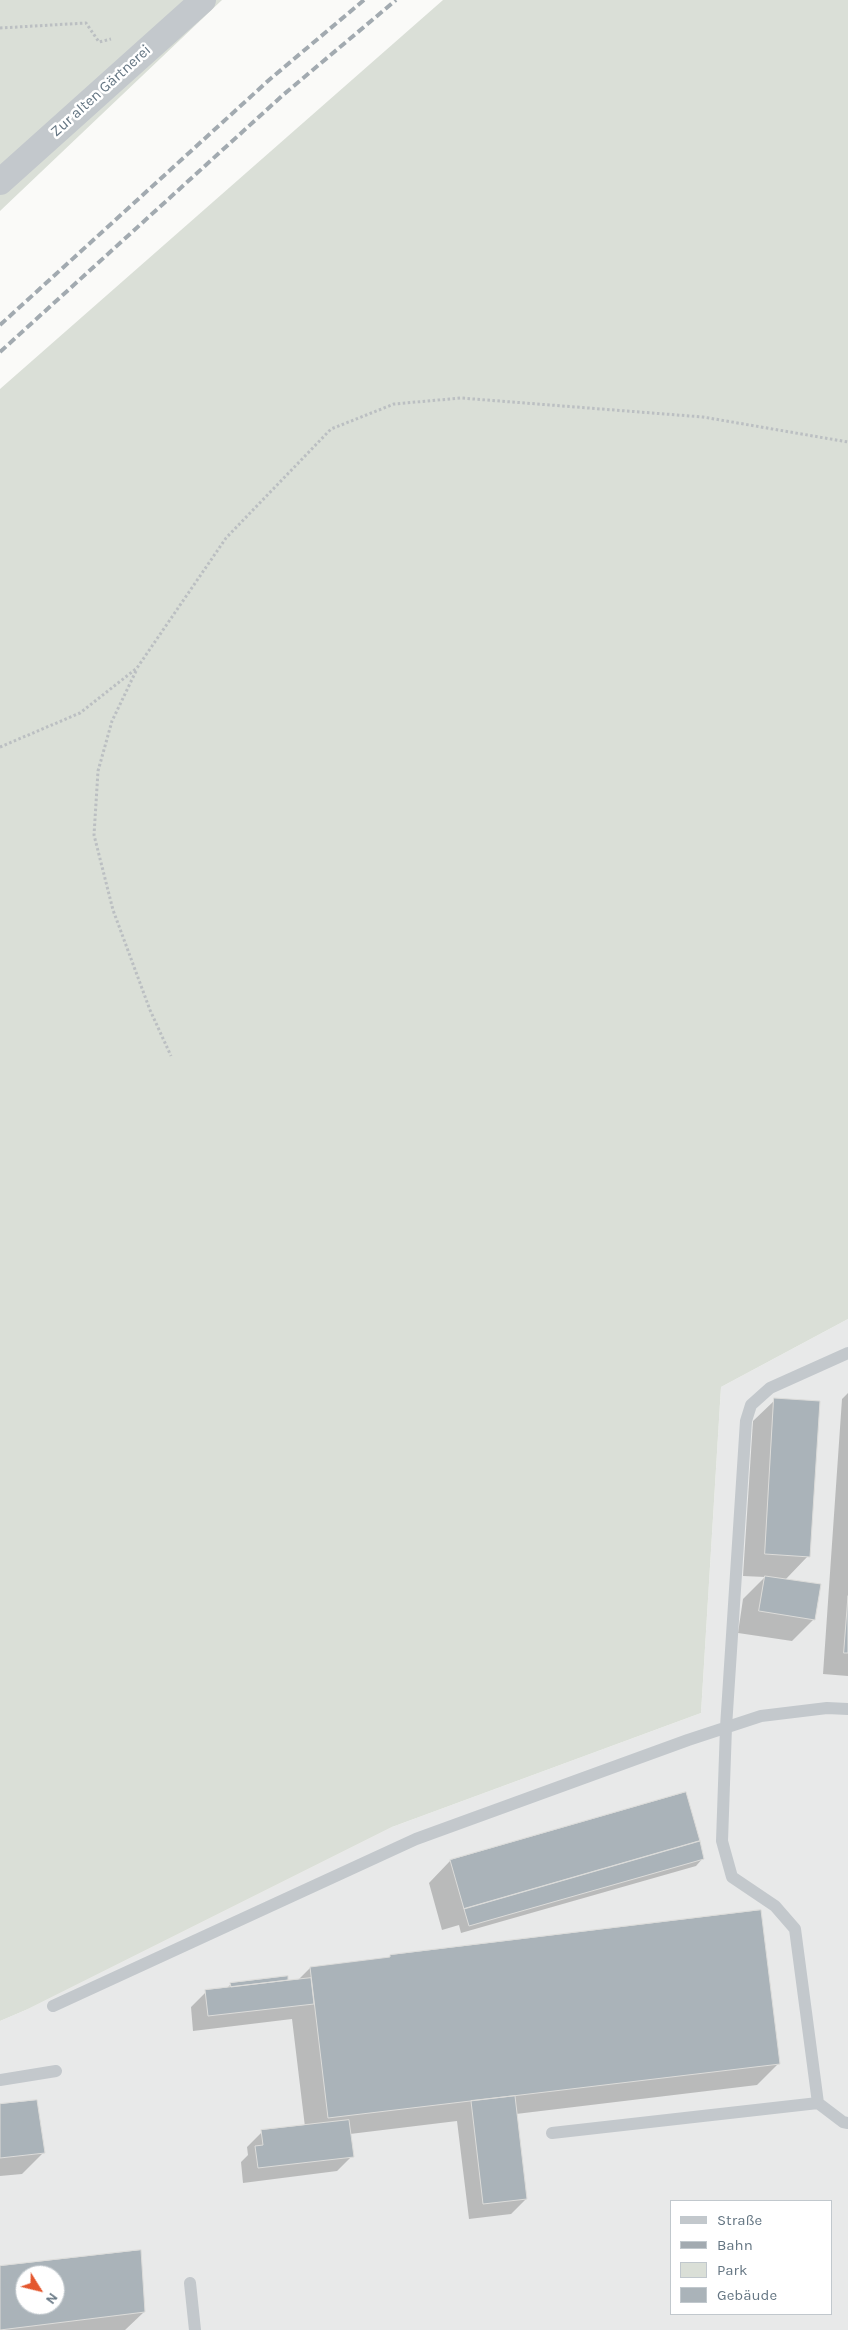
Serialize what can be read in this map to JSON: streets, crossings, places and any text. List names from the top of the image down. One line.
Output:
{"streets":{"street":["Zur alten Gärtnerei"]},"legend":["Straße","Bahn","Park","Gebäude"],"north":"bottom right"}
